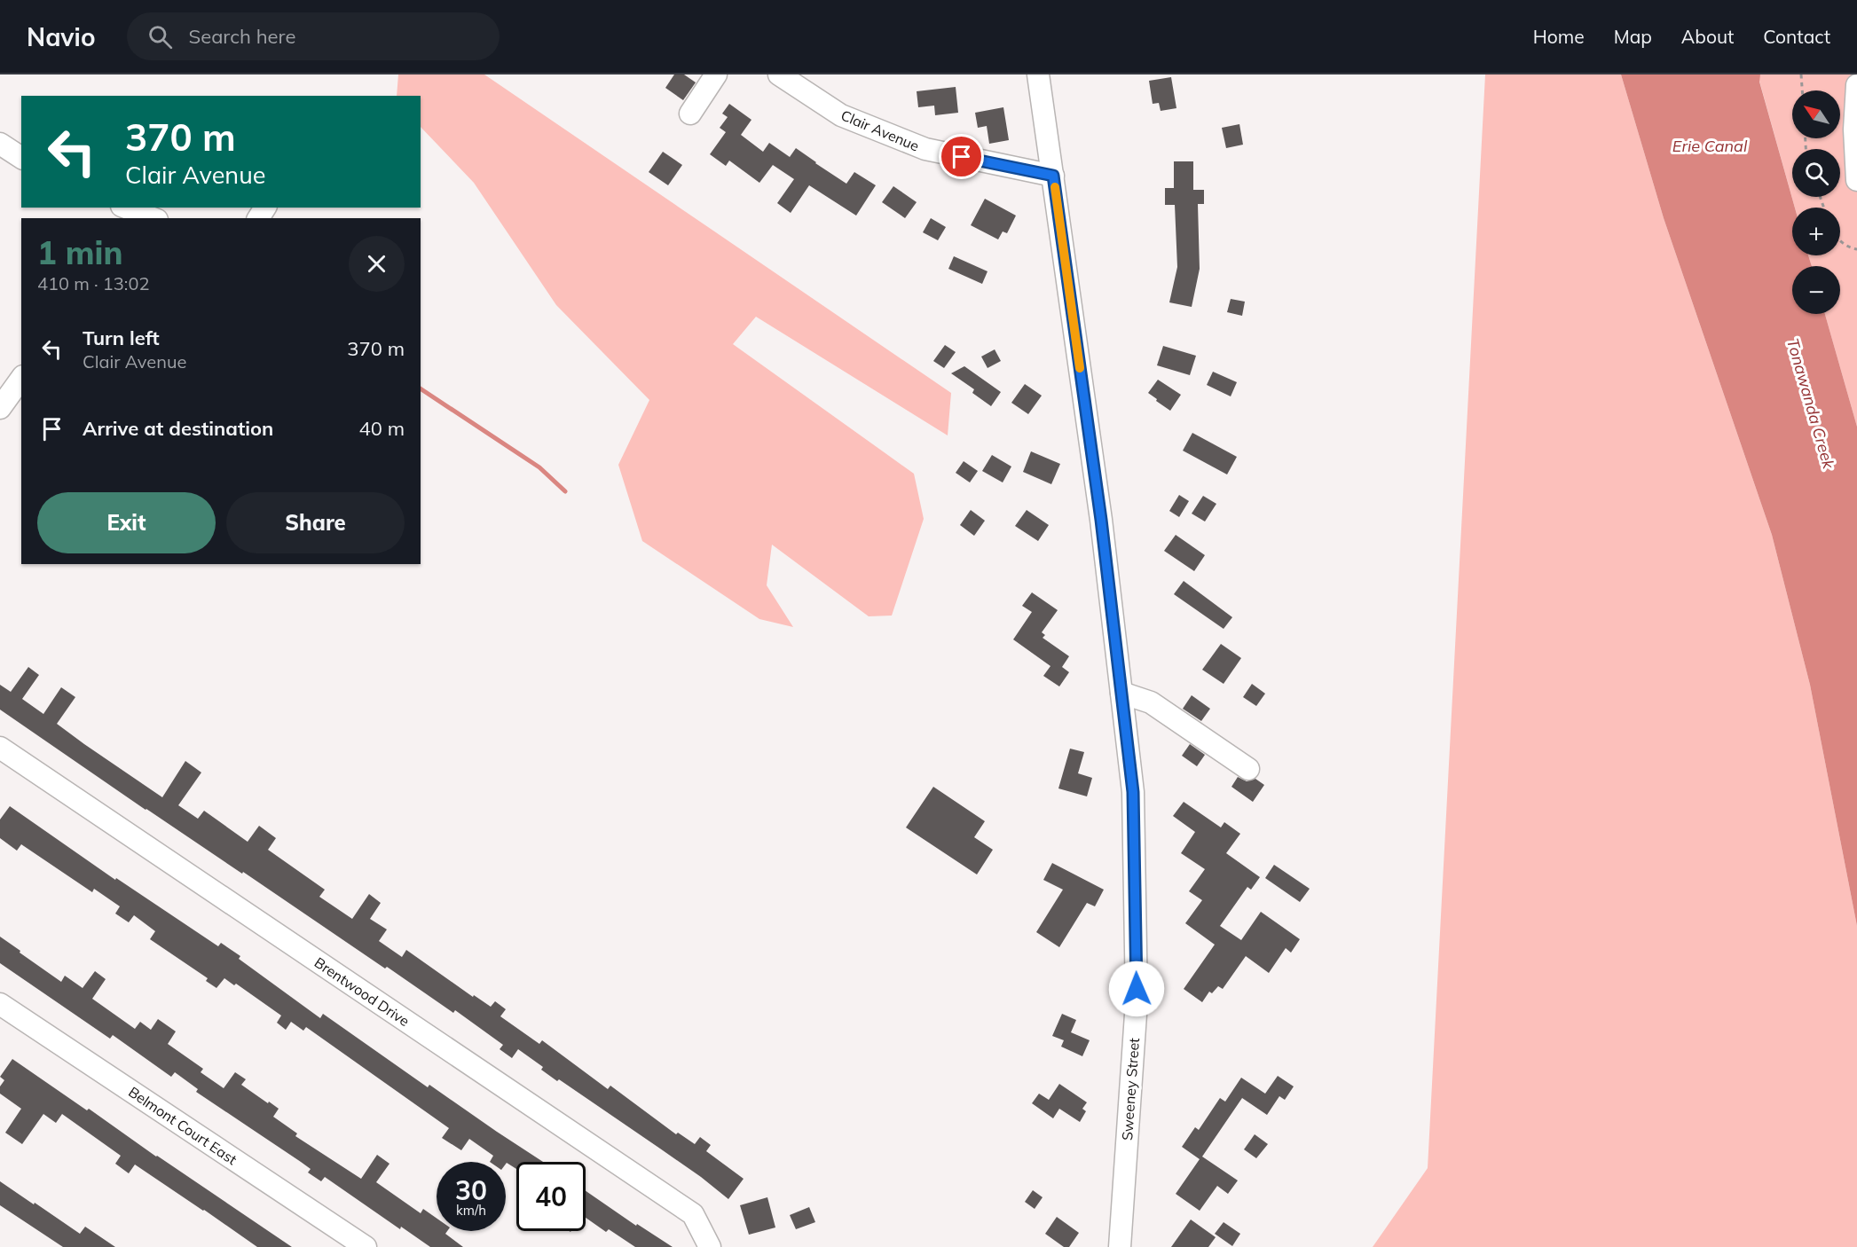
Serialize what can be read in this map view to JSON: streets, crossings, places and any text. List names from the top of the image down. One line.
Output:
{"streets":{"street":["Clair Avenue","Brentwood Drive","Sweeney Street","Belmont Court East"]},"crossings":[["Clair Avenue","Sweeney Street"]],"water":["Erie Canal","Tonawanda Creek"],"north":"top left","page":{"header":"Navio","search":"Search here","nav":["Home","Map","About","Contact"],"map_buttons":["+","−"],"turn":["370 m","Clair Avenue"],"heading":["1 min","410 m · 13:02"],"list":[{"name":"Turn left","note":"Clair Avenue","value":"370 m"},{"name":"Arrive at destination","value":"40 m"}],"buttons":["Exit","Share"],"speed":"30 km/h","limit":"40"}}
